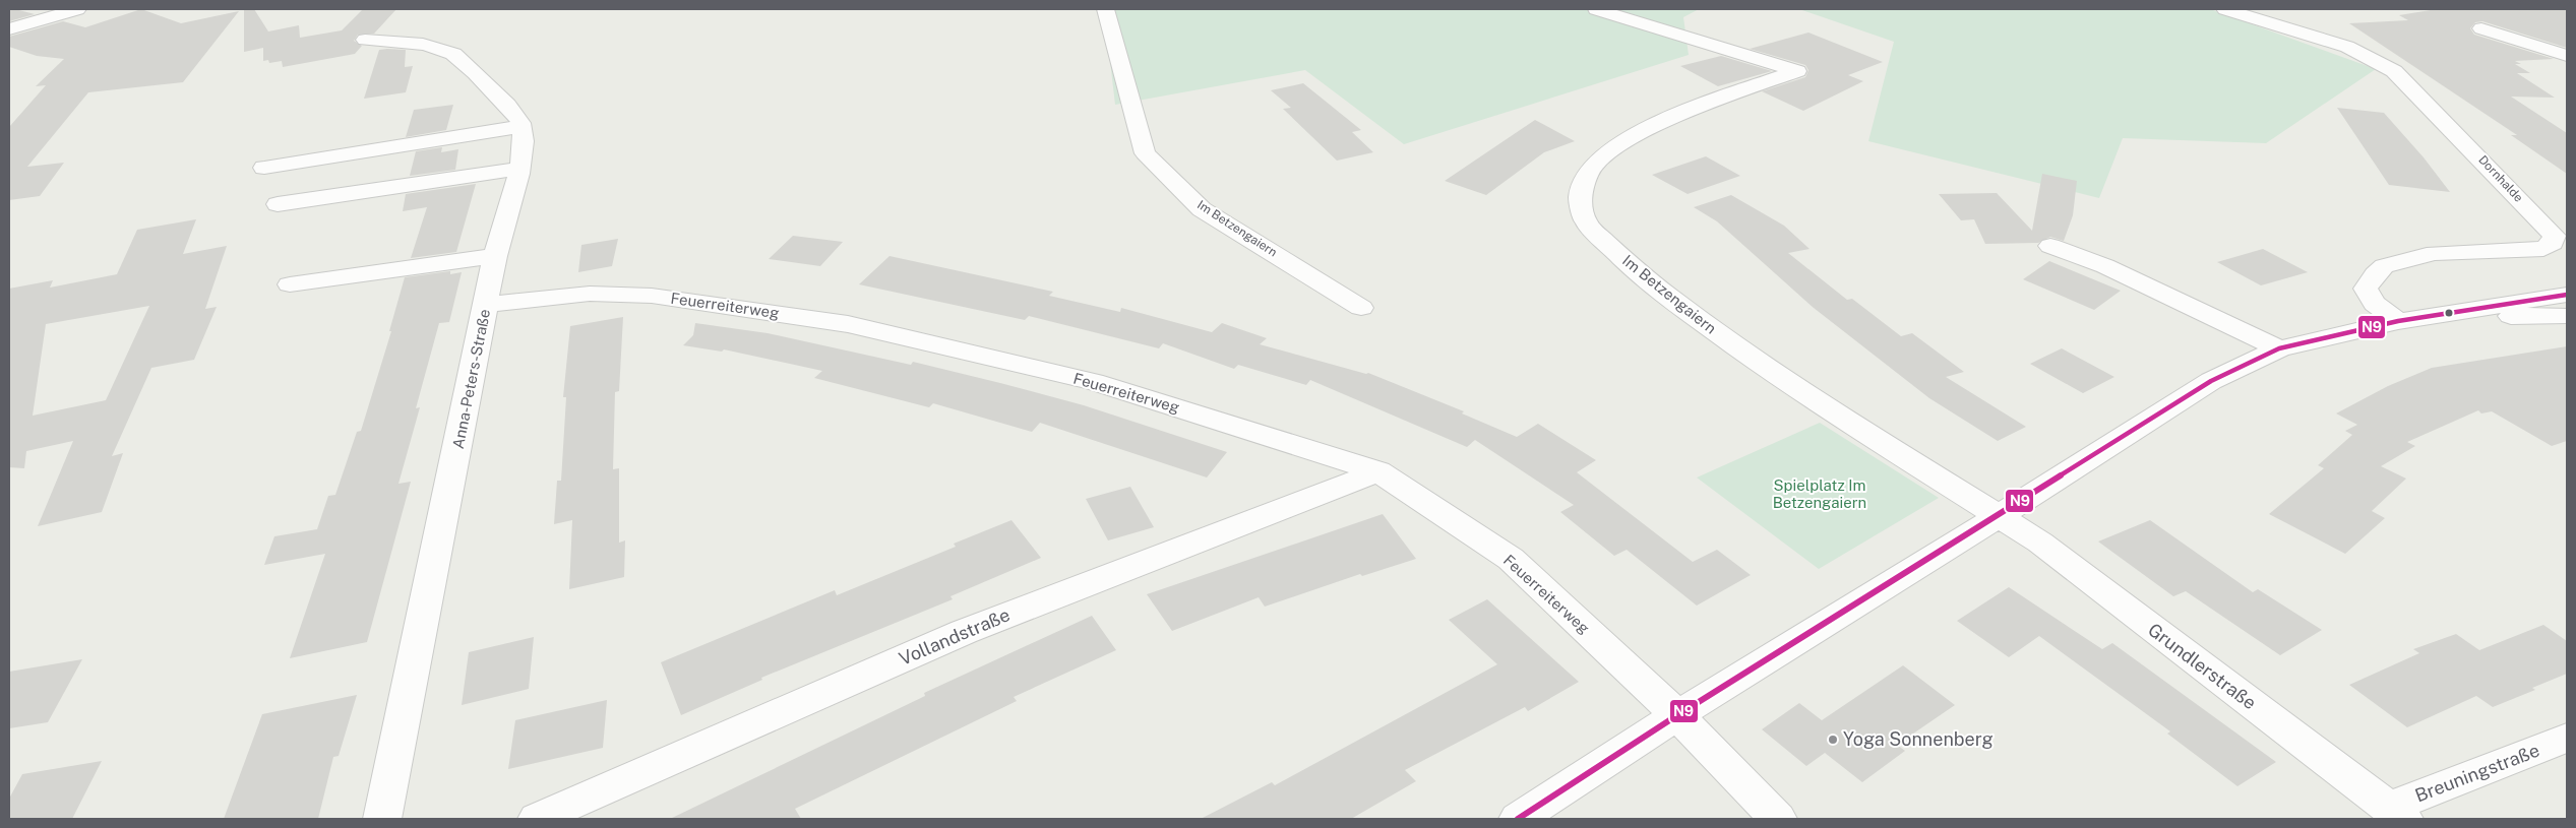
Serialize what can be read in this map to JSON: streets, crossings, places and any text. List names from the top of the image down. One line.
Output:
{"streets":{"street":["Dornhalde","Im Betzengaiern","Feuerreiterweg","Anna-Peters-Straße","Vollandstraße","Grundlerstraße","Breuningstraße"]},"crossings":[["Im Betzengaiern","Grundlerstraße"],["Feuerreiterweg","Anna-Peters-Straße"],["Feuerreiterweg","Vollandstraße"],["Grundlerstraße","Breuningstraße"]],"parks":["Spielplatz Im Betzengaiern"],"places":["Yoga Sonnenberg"],"lines":["transit line N9"]}
